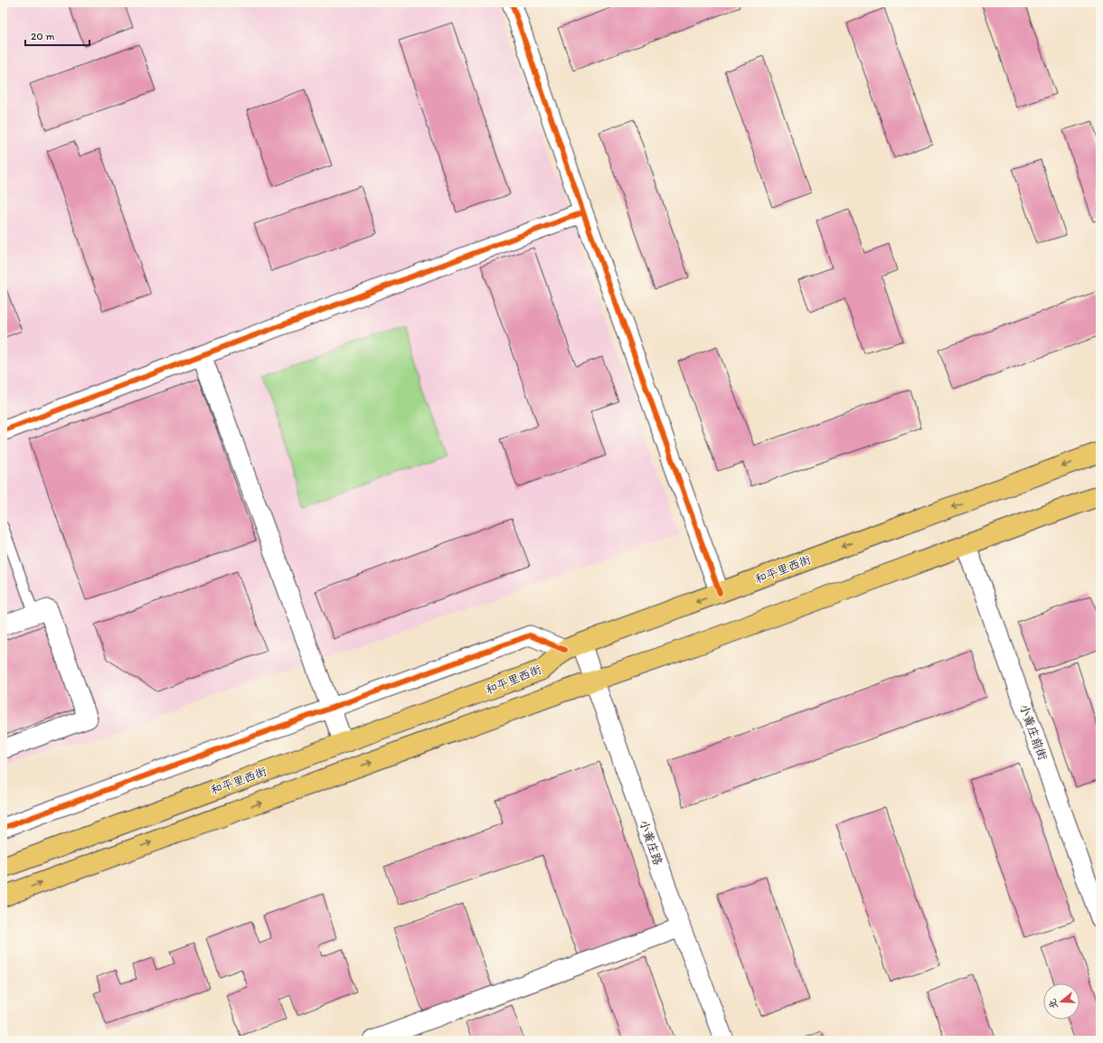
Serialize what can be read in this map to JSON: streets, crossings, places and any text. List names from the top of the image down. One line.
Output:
{"streets":{"main road":["和平里西街"],"street":["小黄庄前街","小黄庄路"]},"crossings":[["和平里西街","小黄庄路"]],"scale_bar":"20 m","north":"left"}
